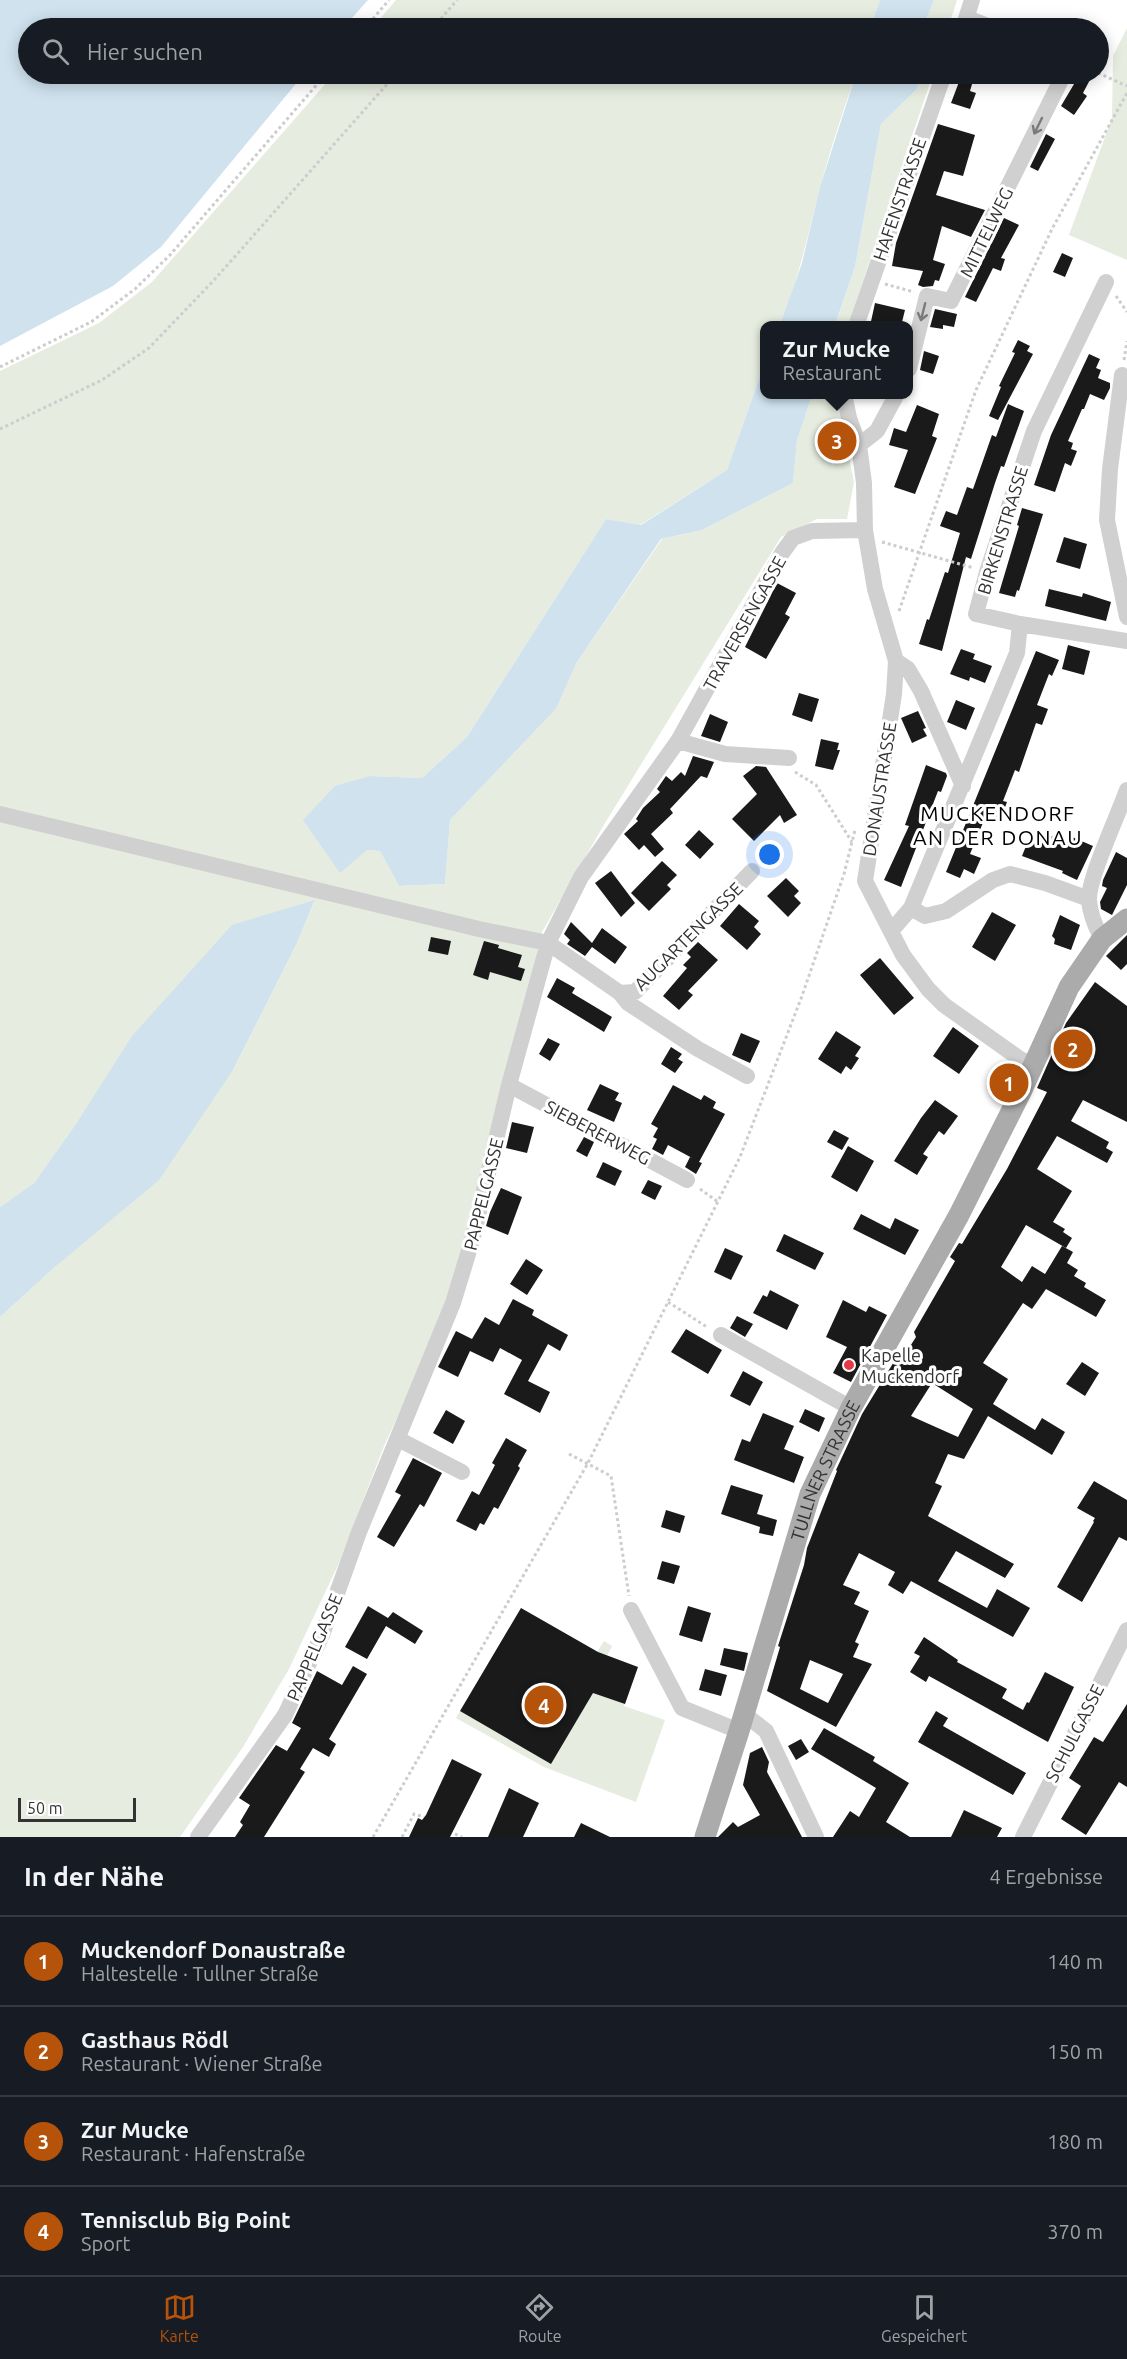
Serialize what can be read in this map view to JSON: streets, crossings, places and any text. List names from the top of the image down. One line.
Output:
{"streets":{"main road":["TULLNER STRASSE"],"street":["HAFENSTRASSE","MITTELWEG","BIRKENSTRASSE","TRAVERSENGASSE","DONAUSTRASSE","AUGARTENGASSE","SIEBERERWEG","PAPPELGASSE","SCHULGASSE"]},"crossings":[["TRAVERSENGASSE","DONAUSTRASSE"],["TRAVERSENGASSE","AUGARTENGASSE"],["TRAVERSENGASSE","PAPPELGASSE"],["DONAUSTRASSE","TULLNER STRASSE"],["AUGARTENGASSE","PAPPELGASSE"],["SIEBERERWEG","PAPPELGASSE"]],"one_way":["MITTELWEG"],"districts":["MUCKENDORF AN DER DONAU"],"places":["Kapelle Muckendorf"],"scale_bar":"50 m","page":{"search":"Hier suchen","popup":["Zur Mucke","Restaurant"],"pins":["3","2","1","4"],"scale":"50 m","heading":["In der Nähe","4 Ergebnisse"],"list":[{"mark":"1","name":"Muckendorf Donaustraße","note":"Haltestelle · Tullner Straße","value":"140 m"},{"mark":"2","name":"Gasthaus Rödl","note":"Restaurant · Wiener Straße","value":"150 m"},{"mark":"3","name":"Zur Mucke","note":"Restaurant · Hafenstraße","value":"180 m"},{"mark":"4","name":"Tennisclub Big Point","note":"Sport","value":"370 m"}],"nav":["Karte","Route","Gespeichert"]}}
